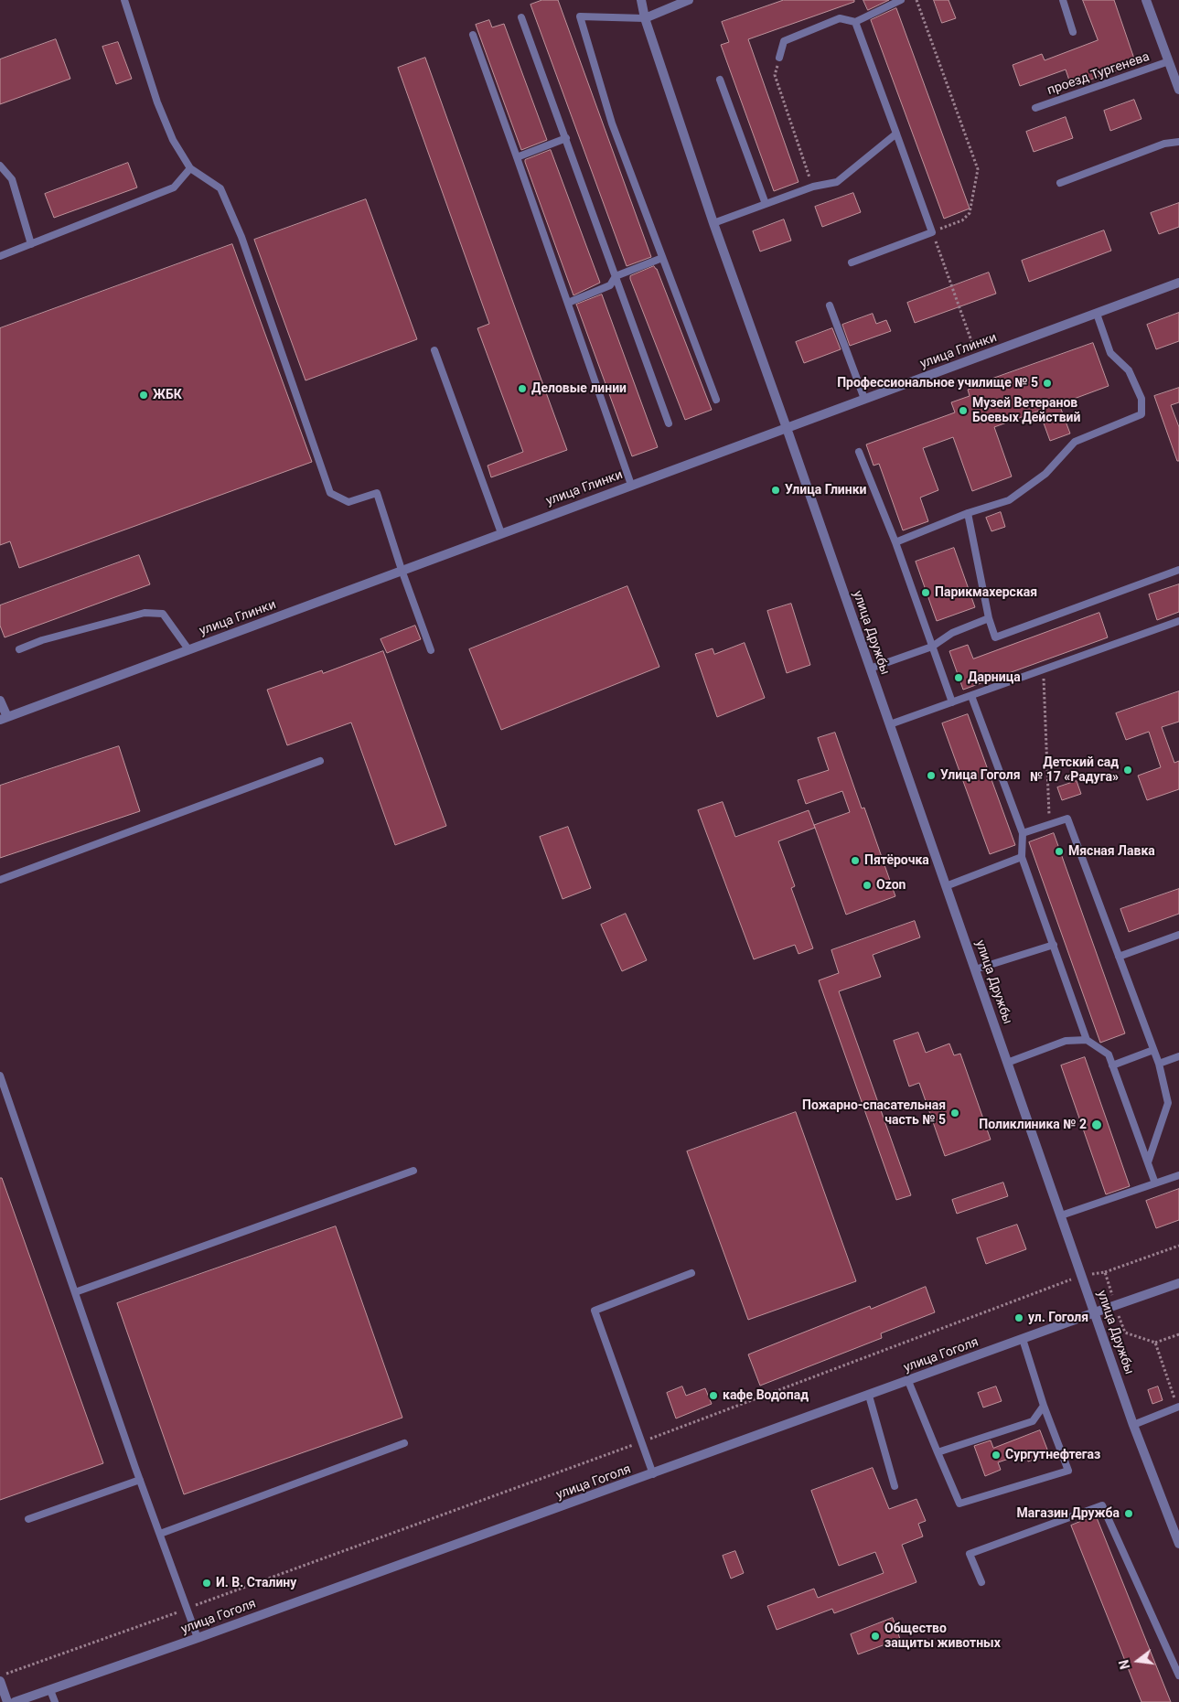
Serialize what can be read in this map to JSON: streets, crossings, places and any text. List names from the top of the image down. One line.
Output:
{"streets":{"street":["улица Глинки","улица Дружбы","улица Гоголя"],"lane":["проезд Тургенева"]},"crossings":[["улица Глинки","улица Дружбы"],["улица Дружбы","улица Гоголя"]],"places":["Профессиональное училище № 5","Деловые линии","ЖБК","Музей Ветеранов Боевых Действий","Улица Глинки","Парикмахерская","Дарница","Детский сад № 17 «Радуга»","Улица Гоголя","Мясная Лавка","Пятёрочка","Ozon","Пожарно-спасательная часть № 5","Поликлиника № 2","ул. Гоголя","кафе Водопад","Сургутнефтегаз","Магазин Дружба","И. В. Сталину","Общество защиты животных"],"north":"left"}
